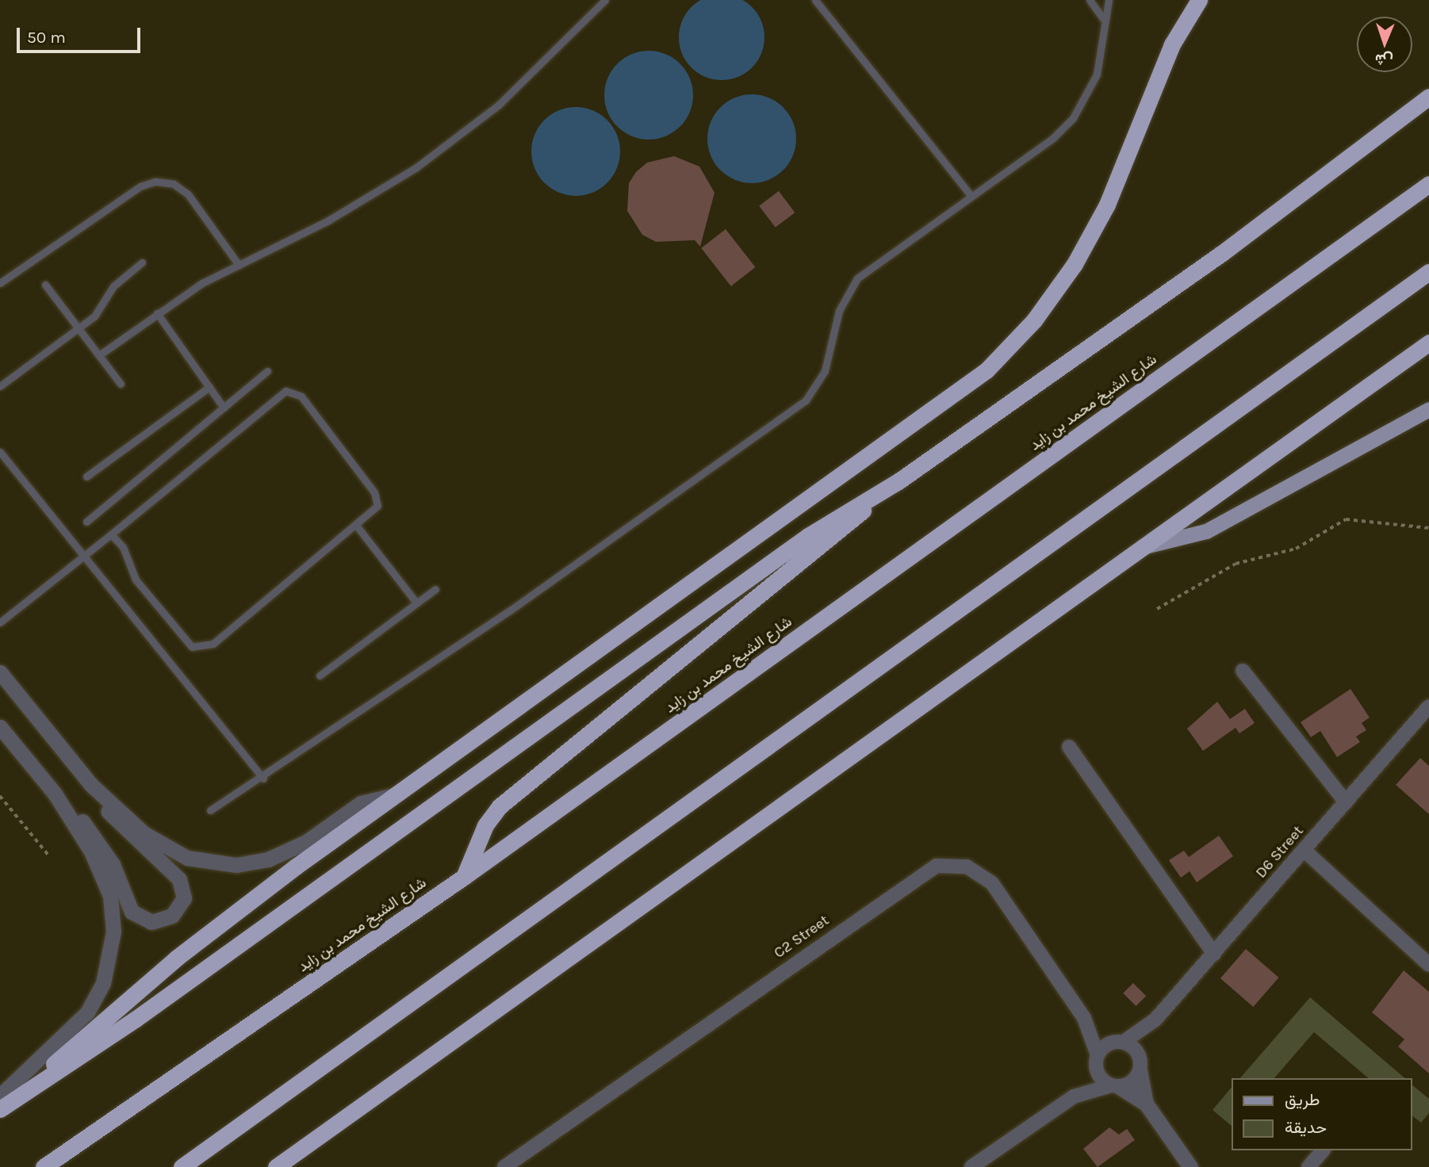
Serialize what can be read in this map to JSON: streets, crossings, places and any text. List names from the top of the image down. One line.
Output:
{"streets":{"highway":["شارع الشيخ محمد بن زايد"],"street":["D6 Street","C2 Street"]},"crossings":[["D6 Street","C2 Street"]],"legend":["طريق","حديقة"],"scale_bar":"50 m","north":"bottom"}
